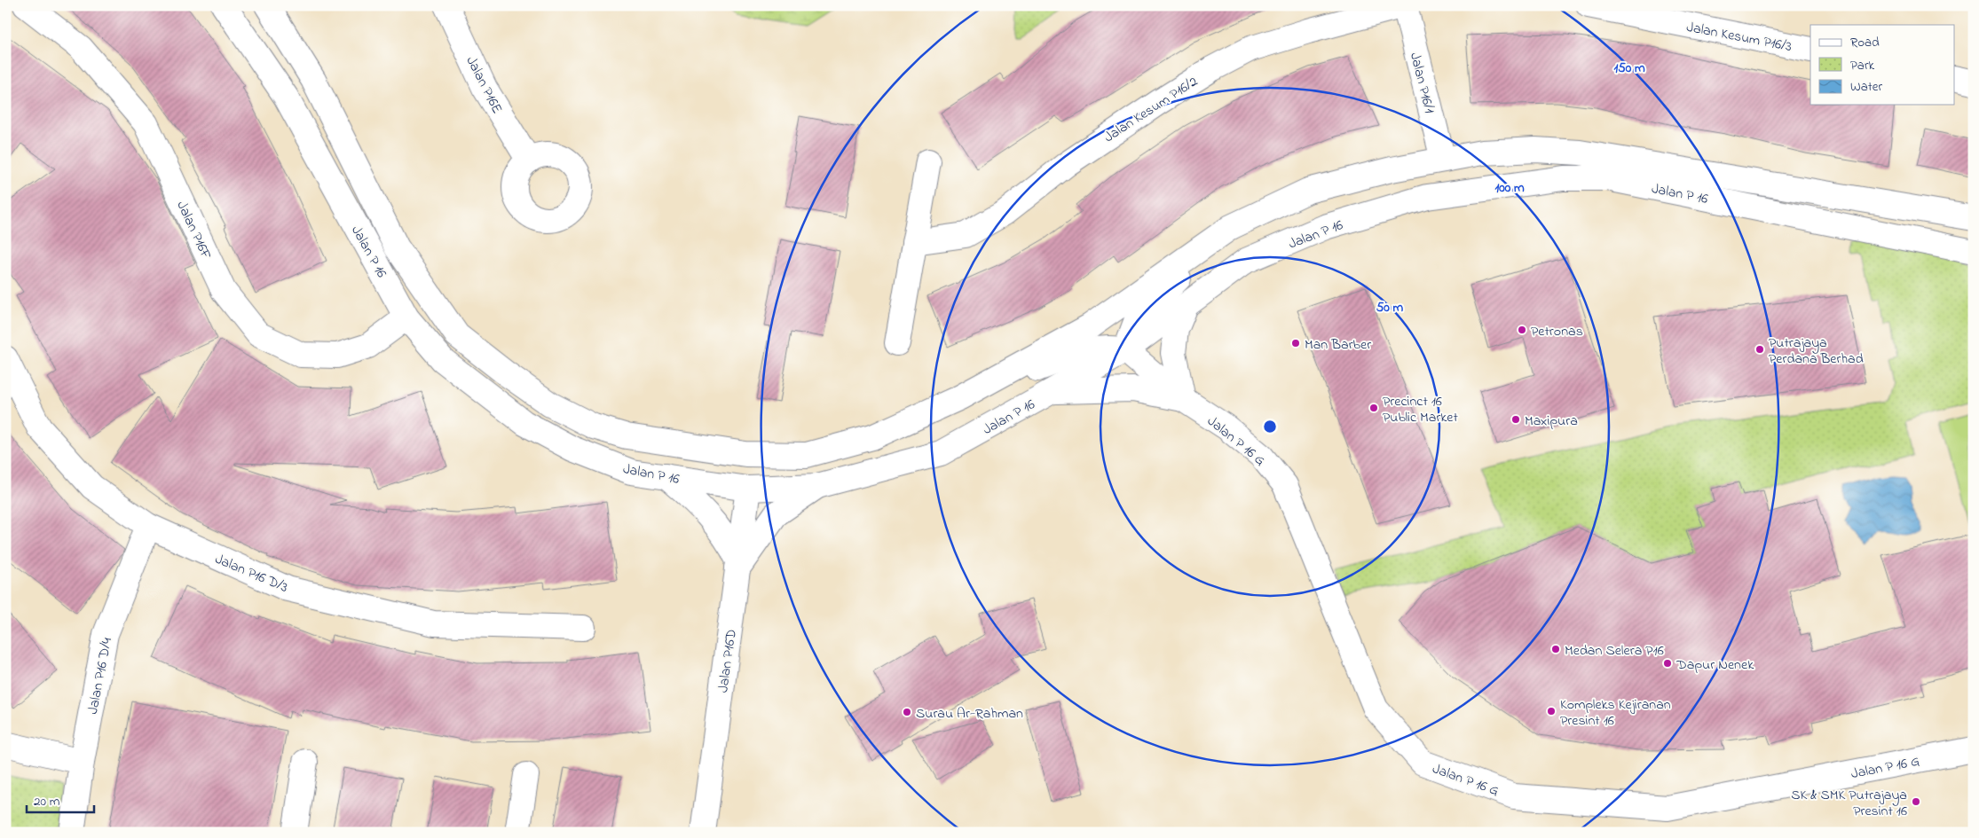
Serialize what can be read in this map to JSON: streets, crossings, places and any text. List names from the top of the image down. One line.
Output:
{"streets":{"street":["Jalan Kesum P16/3","Jalan P16/1","Jalan P16E","Jalan Kesum P16/2","Jalan P 16","Jalan P16F","Jalan P 16 G","Jalan P16 D/3","Jalan P16D","Jalan P16 D/4"]},"crossings":[["Jalan P16/1","Jalan Kesum P16/2"],["Jalan P16/1","Jalan P 16"],["Jalan P 16","Jalan P16F"],["Jalan P 16","Jalan P 16 G"],["Jalan P 16","Jalan P16D"],["Jalan P16 D/3","Jalan P16 D/4"]],"places":["Petronas","Man Barber","Putrajaya Perdana Berhad","Precinct 16 Public Market","Maxipura","Medan Selera P16","Dapur Nenek","Kompleks Kejiranan Presint 16","Surau Ar-Rahman","SK & SMK Putrajaya Presint 16"],"legend":["Road","Park","Water"],"scale_bar":"20 m","rings":["150 m","100 m","50 m"]}
